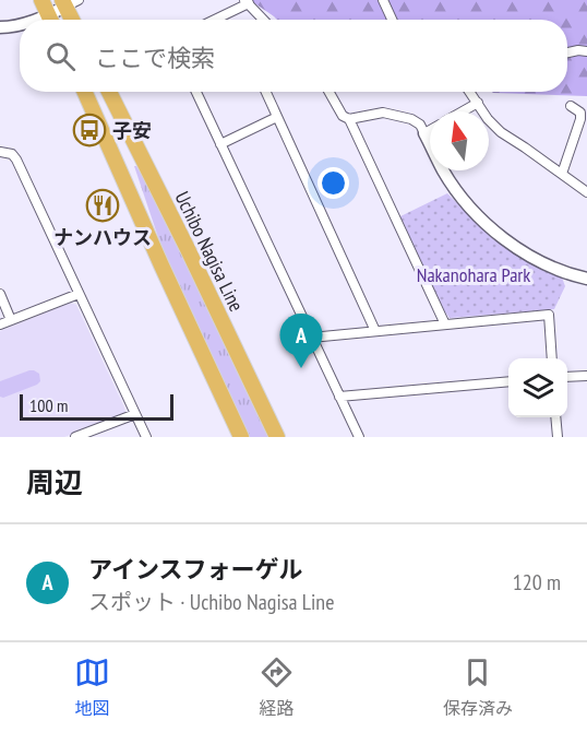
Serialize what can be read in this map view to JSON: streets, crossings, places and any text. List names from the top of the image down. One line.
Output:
{"streets":{"highway":["Uchibo Nagisa Line"]},"parks":["Nakanohara Park"],"places":{"bus stop":["子安"],"restaurant":["ナンハウス"]},"scale_bar":"100 m","north":"top","page":{"search":"ここで検索","pins":"A","scale":"100 m","heading":"周辺","list":[{"mark":"A","name":"アインスフォーゲル","note":"スポット · Uchibo Nagisa Line","value":"120 m"}],"nav":["地図","経路","保存済み"]}}
